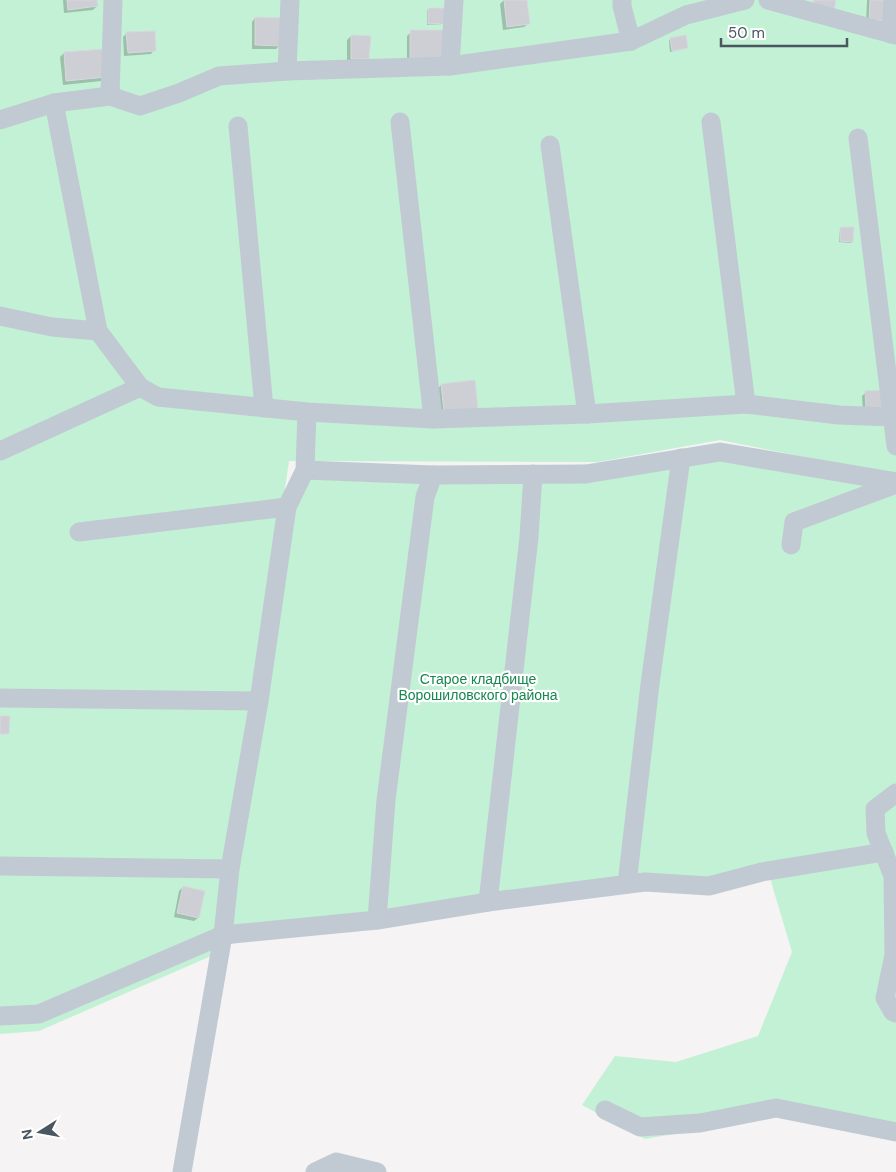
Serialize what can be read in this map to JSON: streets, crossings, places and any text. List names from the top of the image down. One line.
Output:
{"parks":["Старое кладбище Ворошиловского района"],"scale_bar":"50 m","north":"left"}
